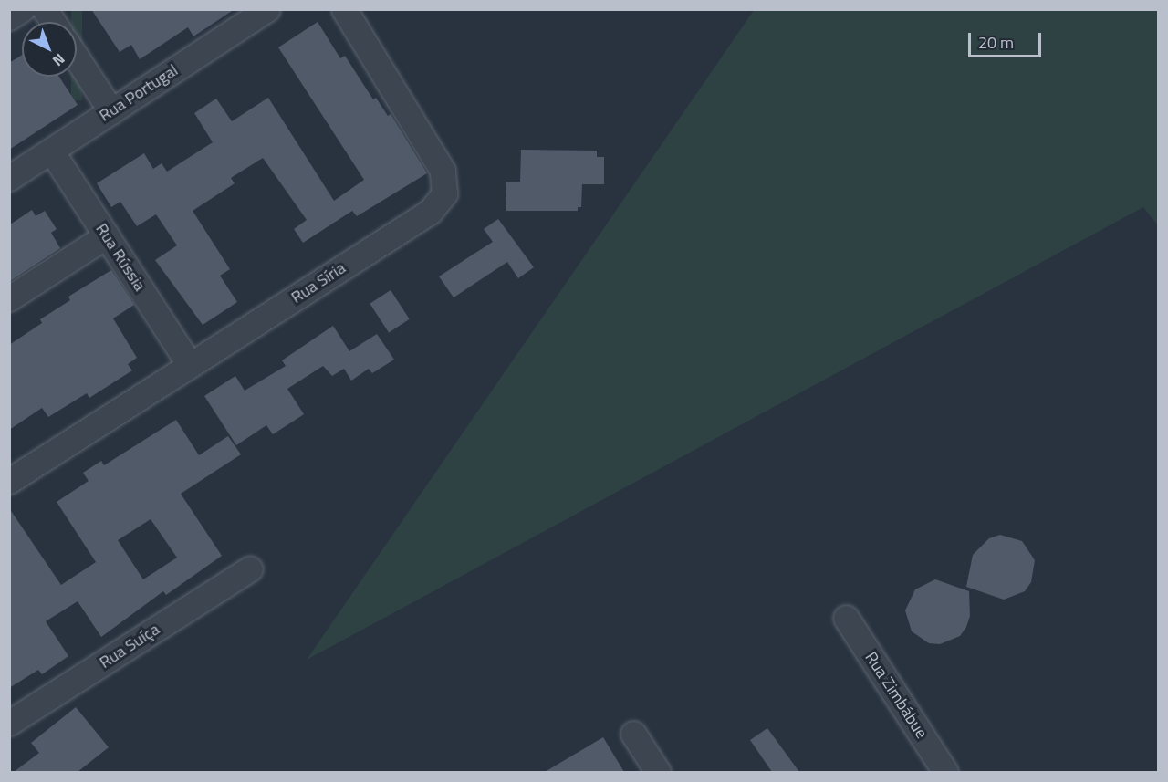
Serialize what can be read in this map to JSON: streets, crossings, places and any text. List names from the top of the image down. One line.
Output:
{"streets":{"street":["Rua Portugal","Rua Rússia","Rua Síria","Rua Suíça","Rua Zimbábue"]},"crossings":[["Rua Portugal","Rua Rússia"],["Rua Rússia","Rua Síria"]],"scale_bar":"20 m","north":"bottom right"}
